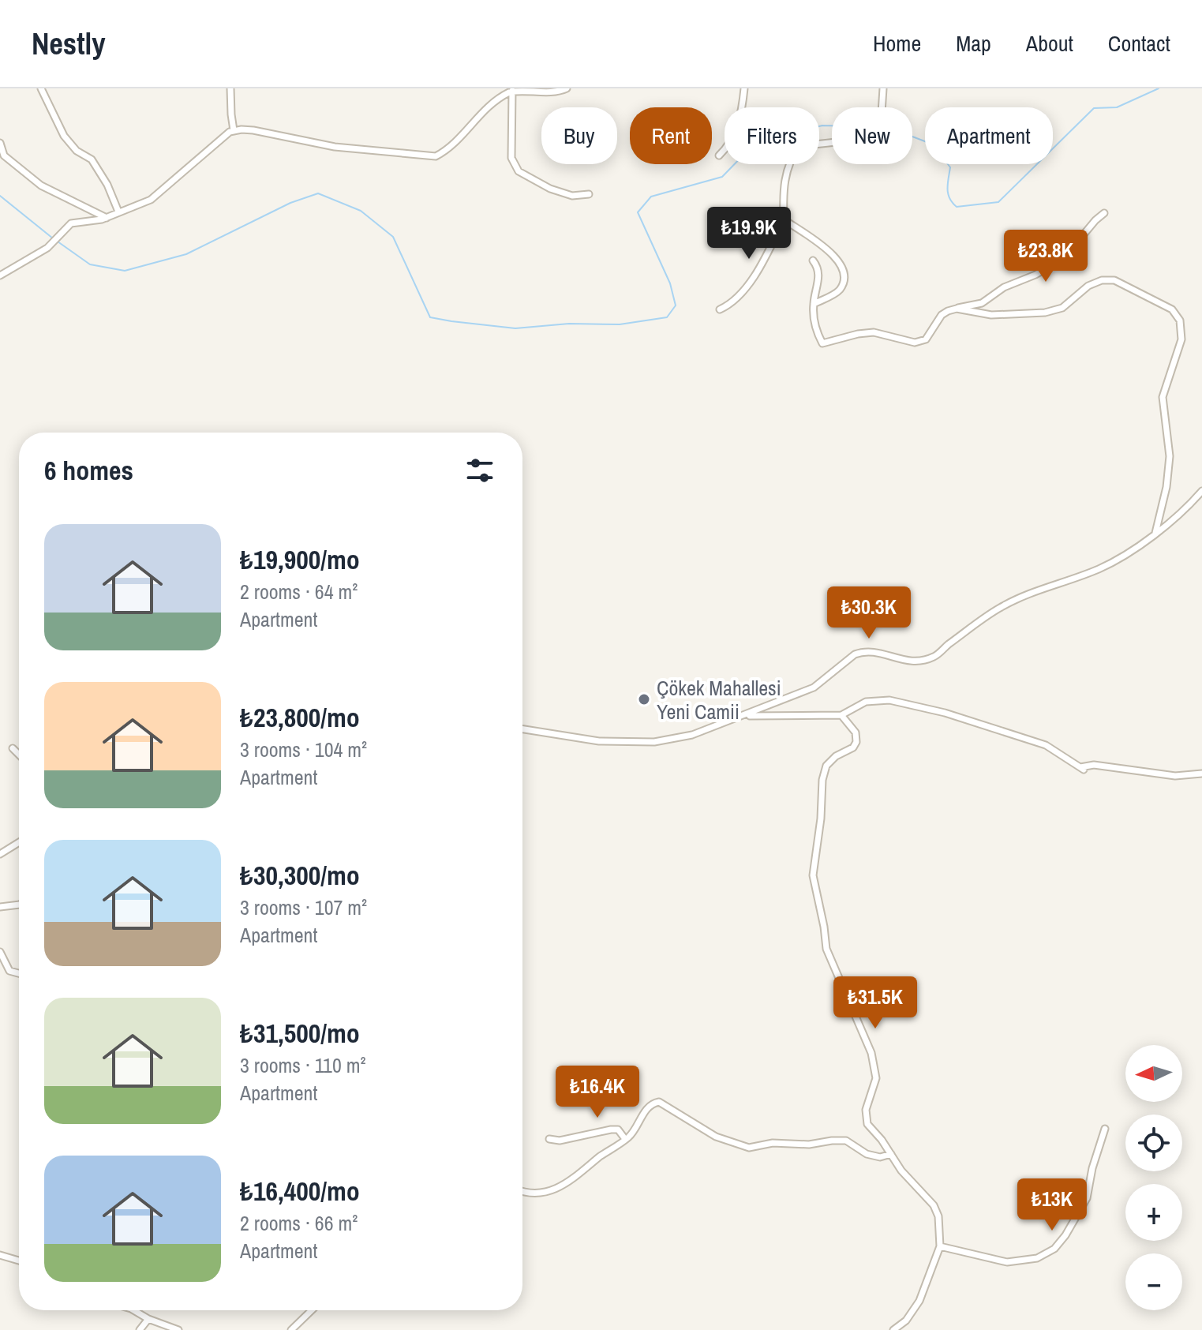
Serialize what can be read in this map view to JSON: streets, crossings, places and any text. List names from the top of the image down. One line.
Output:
{"places":["Çökek Mahallesi Yeni Camii"],"north":"left","page":{"header":"Nestly","nav":["Home","Map","About","Contact"],"chip":["Buy","Rent","Filters","New","Apartment"],"price":["₺19.9K","₺23.8K","₺30.3K","₺31.5K","₺16.4K","₺13K"],"heading":"6 homes","list":[{"name":"₺19,900/mo","note":"2 rooms · 64 m² · Apartment"},{"name":"₺23,800/mo","note":"3 rooms · 104 m² · Apartment"},{"name":"₺30,300/mo","note":"3 rooms · 107 m² · Apartment"},{"name":"₺31,500/mo","note":"3 rooms · 110 m² · Apartment"},{"name":"₺16,400/mo","note":"2 rooms · 66 m² · Apartment"}],"map_buttons":["+","−"]}}
